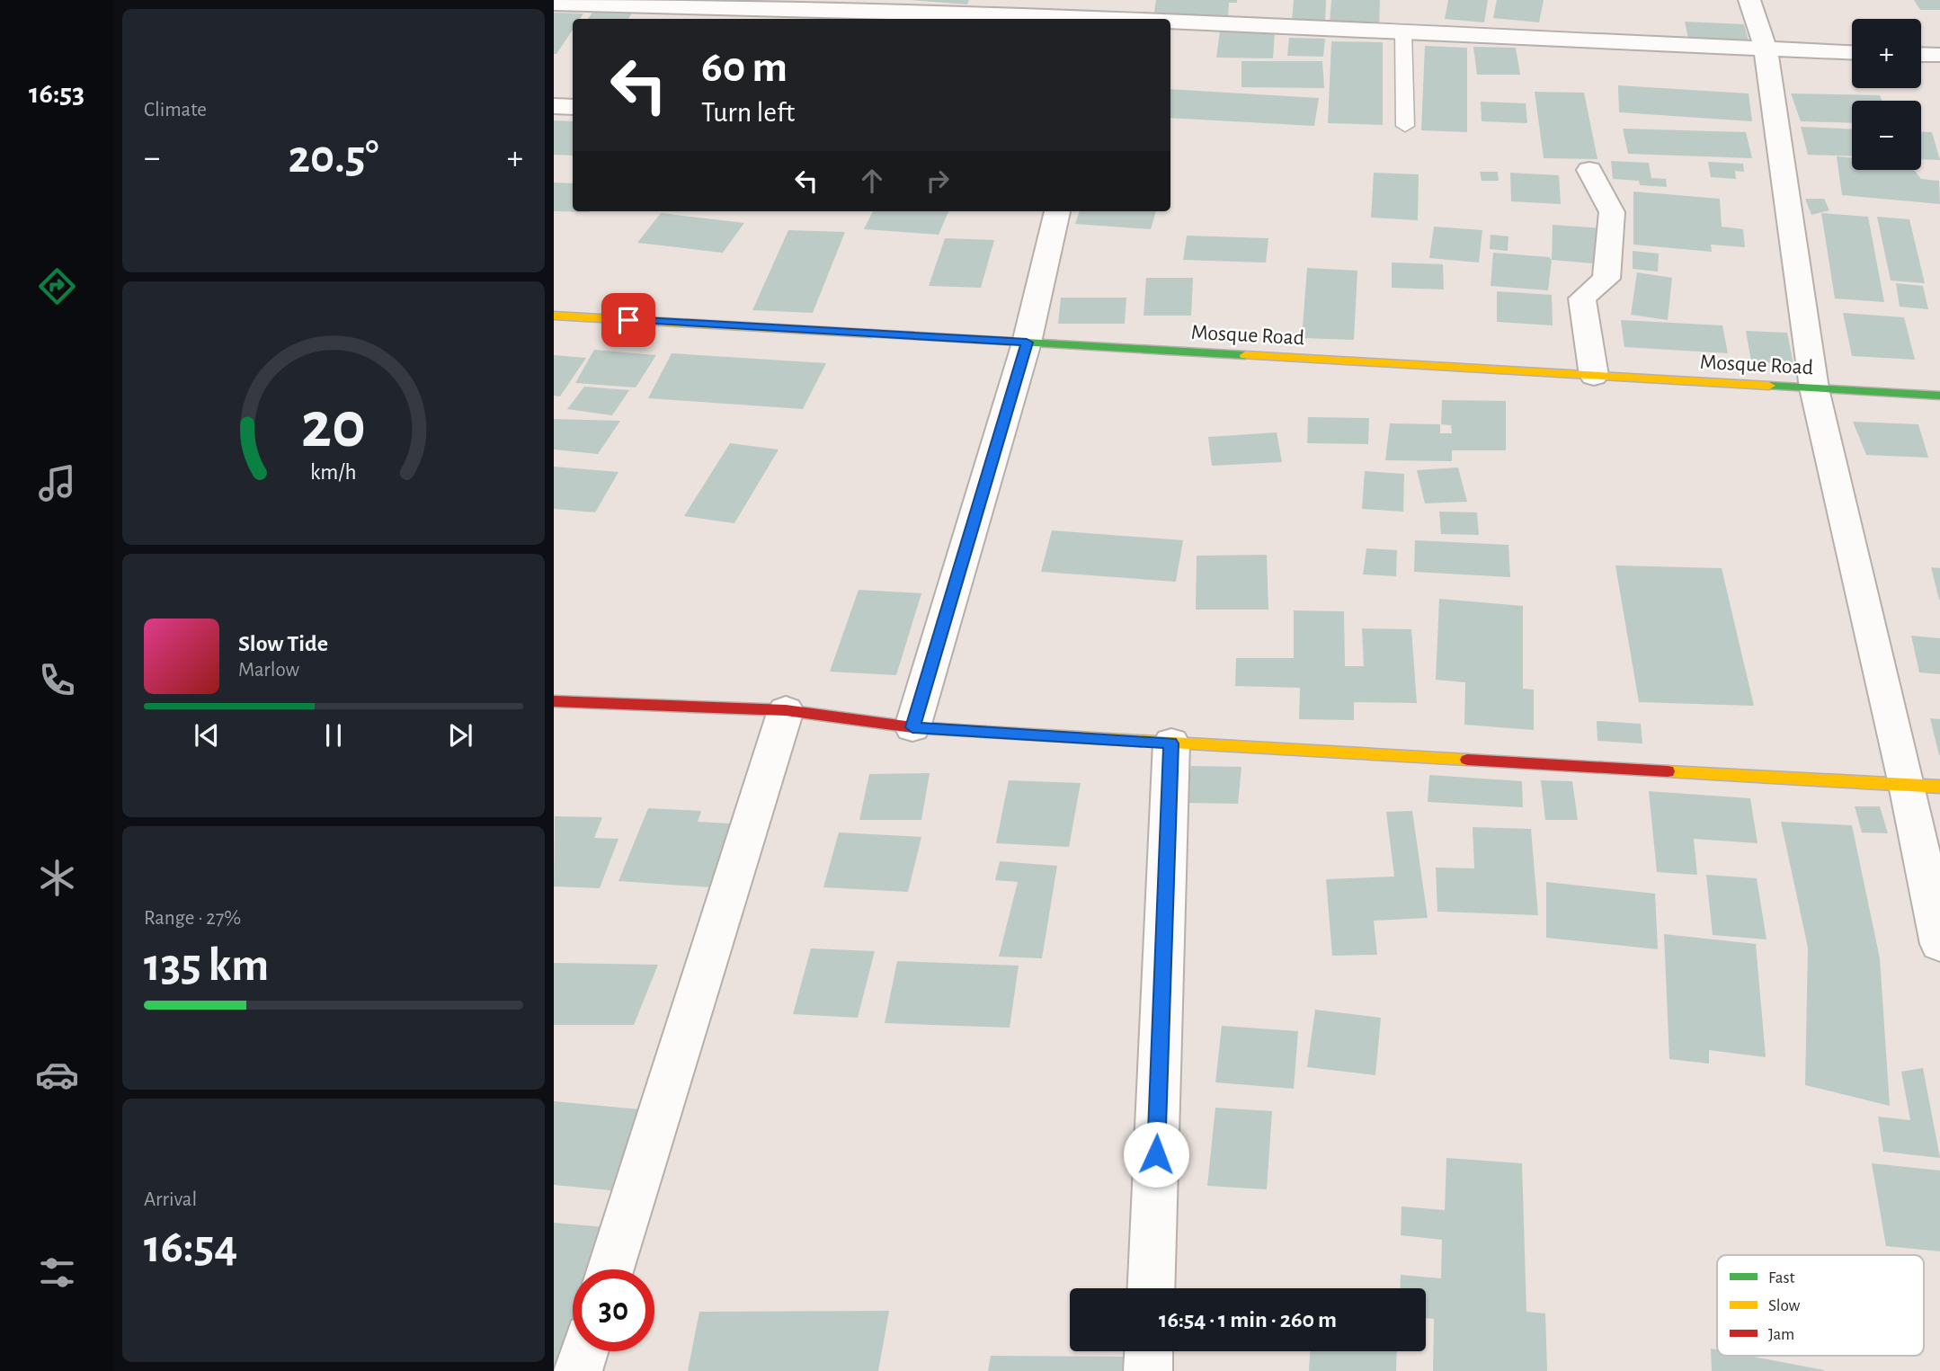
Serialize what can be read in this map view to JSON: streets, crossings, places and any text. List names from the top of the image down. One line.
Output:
{"streets":{"street":["Mosque Road"]},"legend":["Fast","Slow","Jam"],"page":{"tabs":"16:53","tile":["Climate",["Range · 27%","135 km"],["Arrival","16:54"]],"map_buttons":["+","−"],"turn":["60 m","Turn left"],"heat":["−","20.5°","+"],"song":["Slow Tide","Marlow"],"limit":"30","trip":"16:54 · 1 min · 260 m","gauge":["20","km/h"]}}
